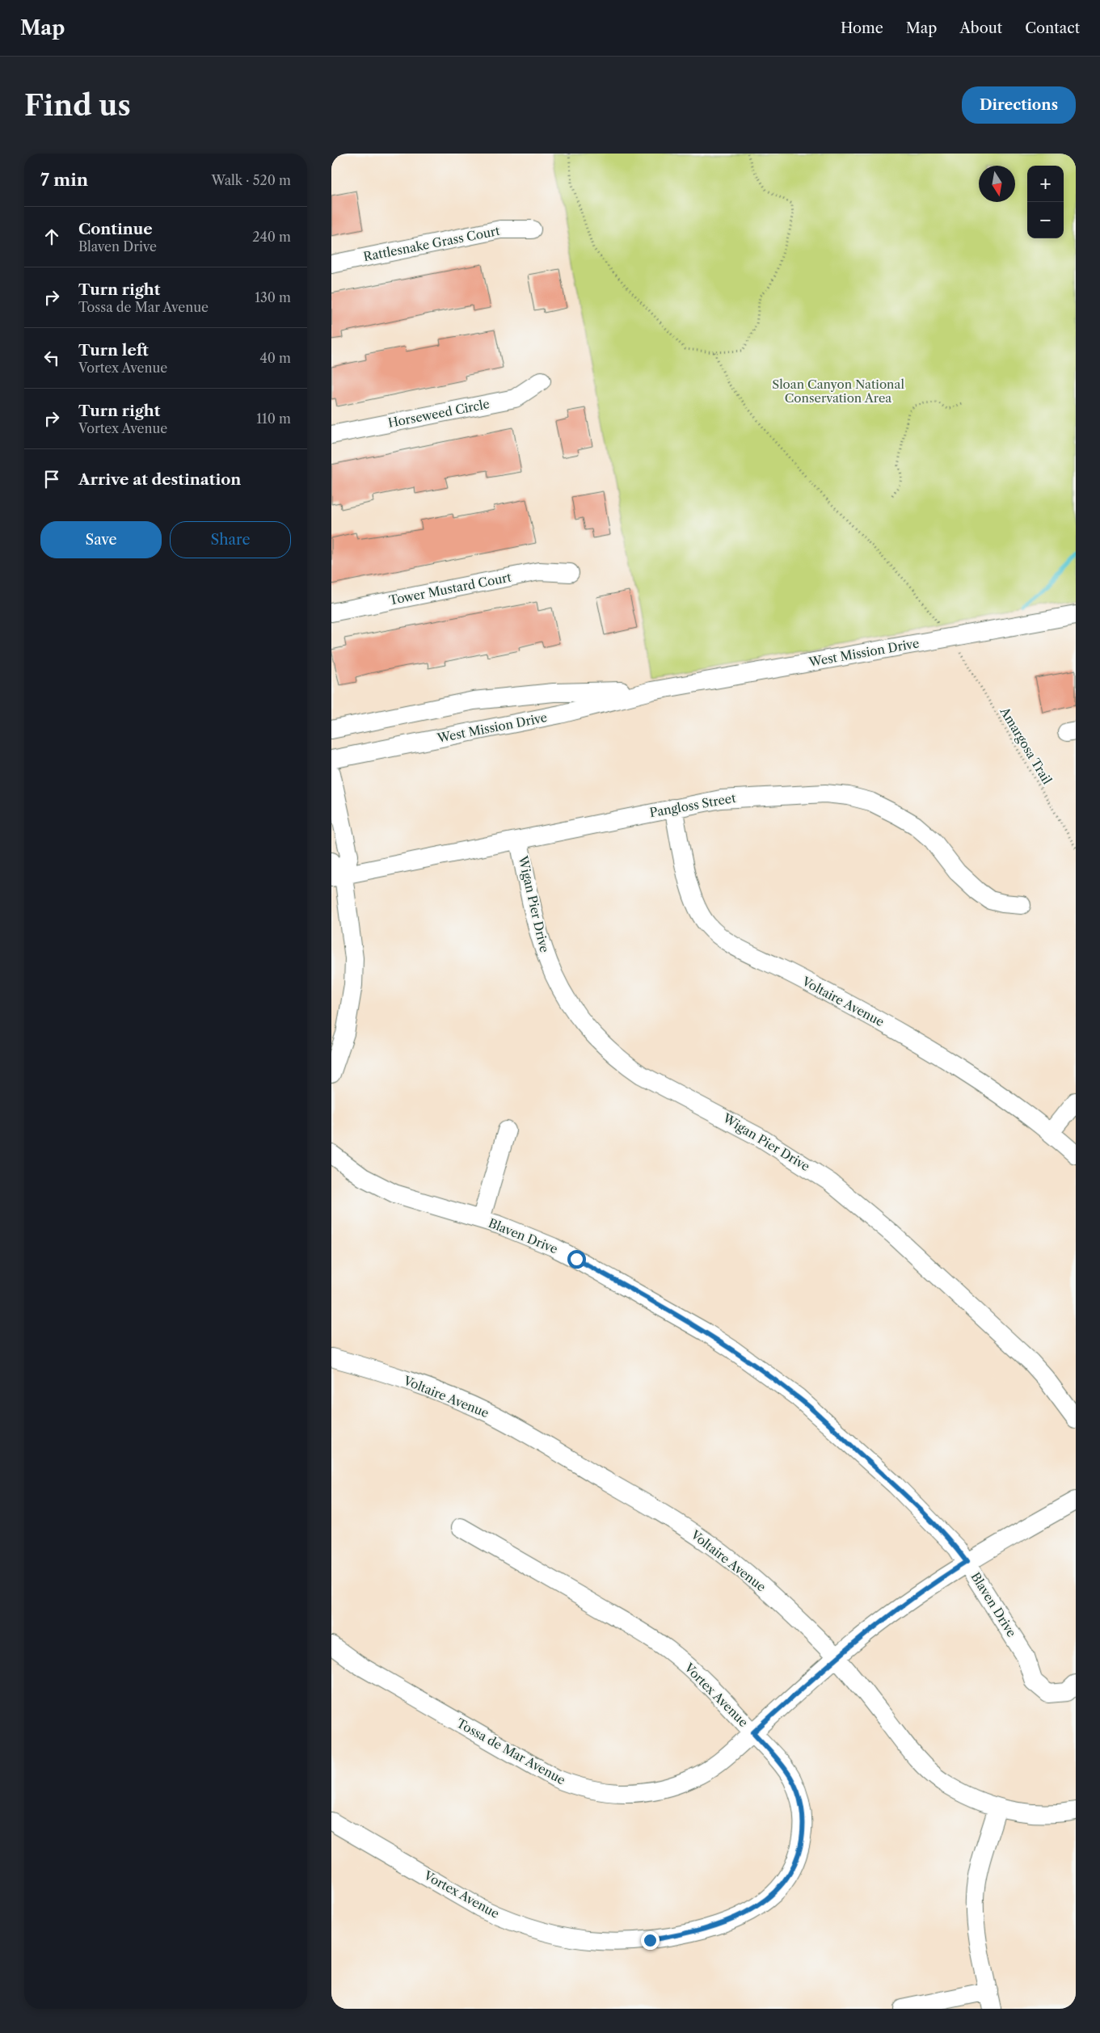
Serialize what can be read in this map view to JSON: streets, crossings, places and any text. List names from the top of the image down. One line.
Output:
{"streets":{"street":["Rattlesnake Grass Court","Horseweed Circle","Tower Mustard Court","West Mission Drive","Pangloss Street","Wigan Pier Drive","Voltaire Avenue","Blaven Drive","Vortex Avenue","Tossa de Mar Avenue"],"path":["Amargosa Trail"]},"crossings":[["Pangloss Street","Wigan Pier Drive"],["Pangloss Street","Voltaire Avenue"],["Voltaire Avenue","Tossa de Mar Avenue"],["Blaven Drive","Tossa de Mar Avenue"],["Vortex Avenue","Tossa de Mar Avenue"]],"parks":["Sloan Canyon National Conservation Area"],"north":"bottom","page":{"header":"Map","nav":["Home","Map","About","Contact"],"buttons":["Directions",["Save","Share"]],"title":"Find us","heading":["7 min","Walk · 520 m"],"map_buttons":["+","−"],"list":[["Continue","Blaven Drive","240 m"],["Turn right","Tossa de Mar Avenue","130 m"],["Turn left","Vortex Avenue","40 m"],["Turn right","Vortex Avenue","110 m"],"Arrive at destination"]}}
